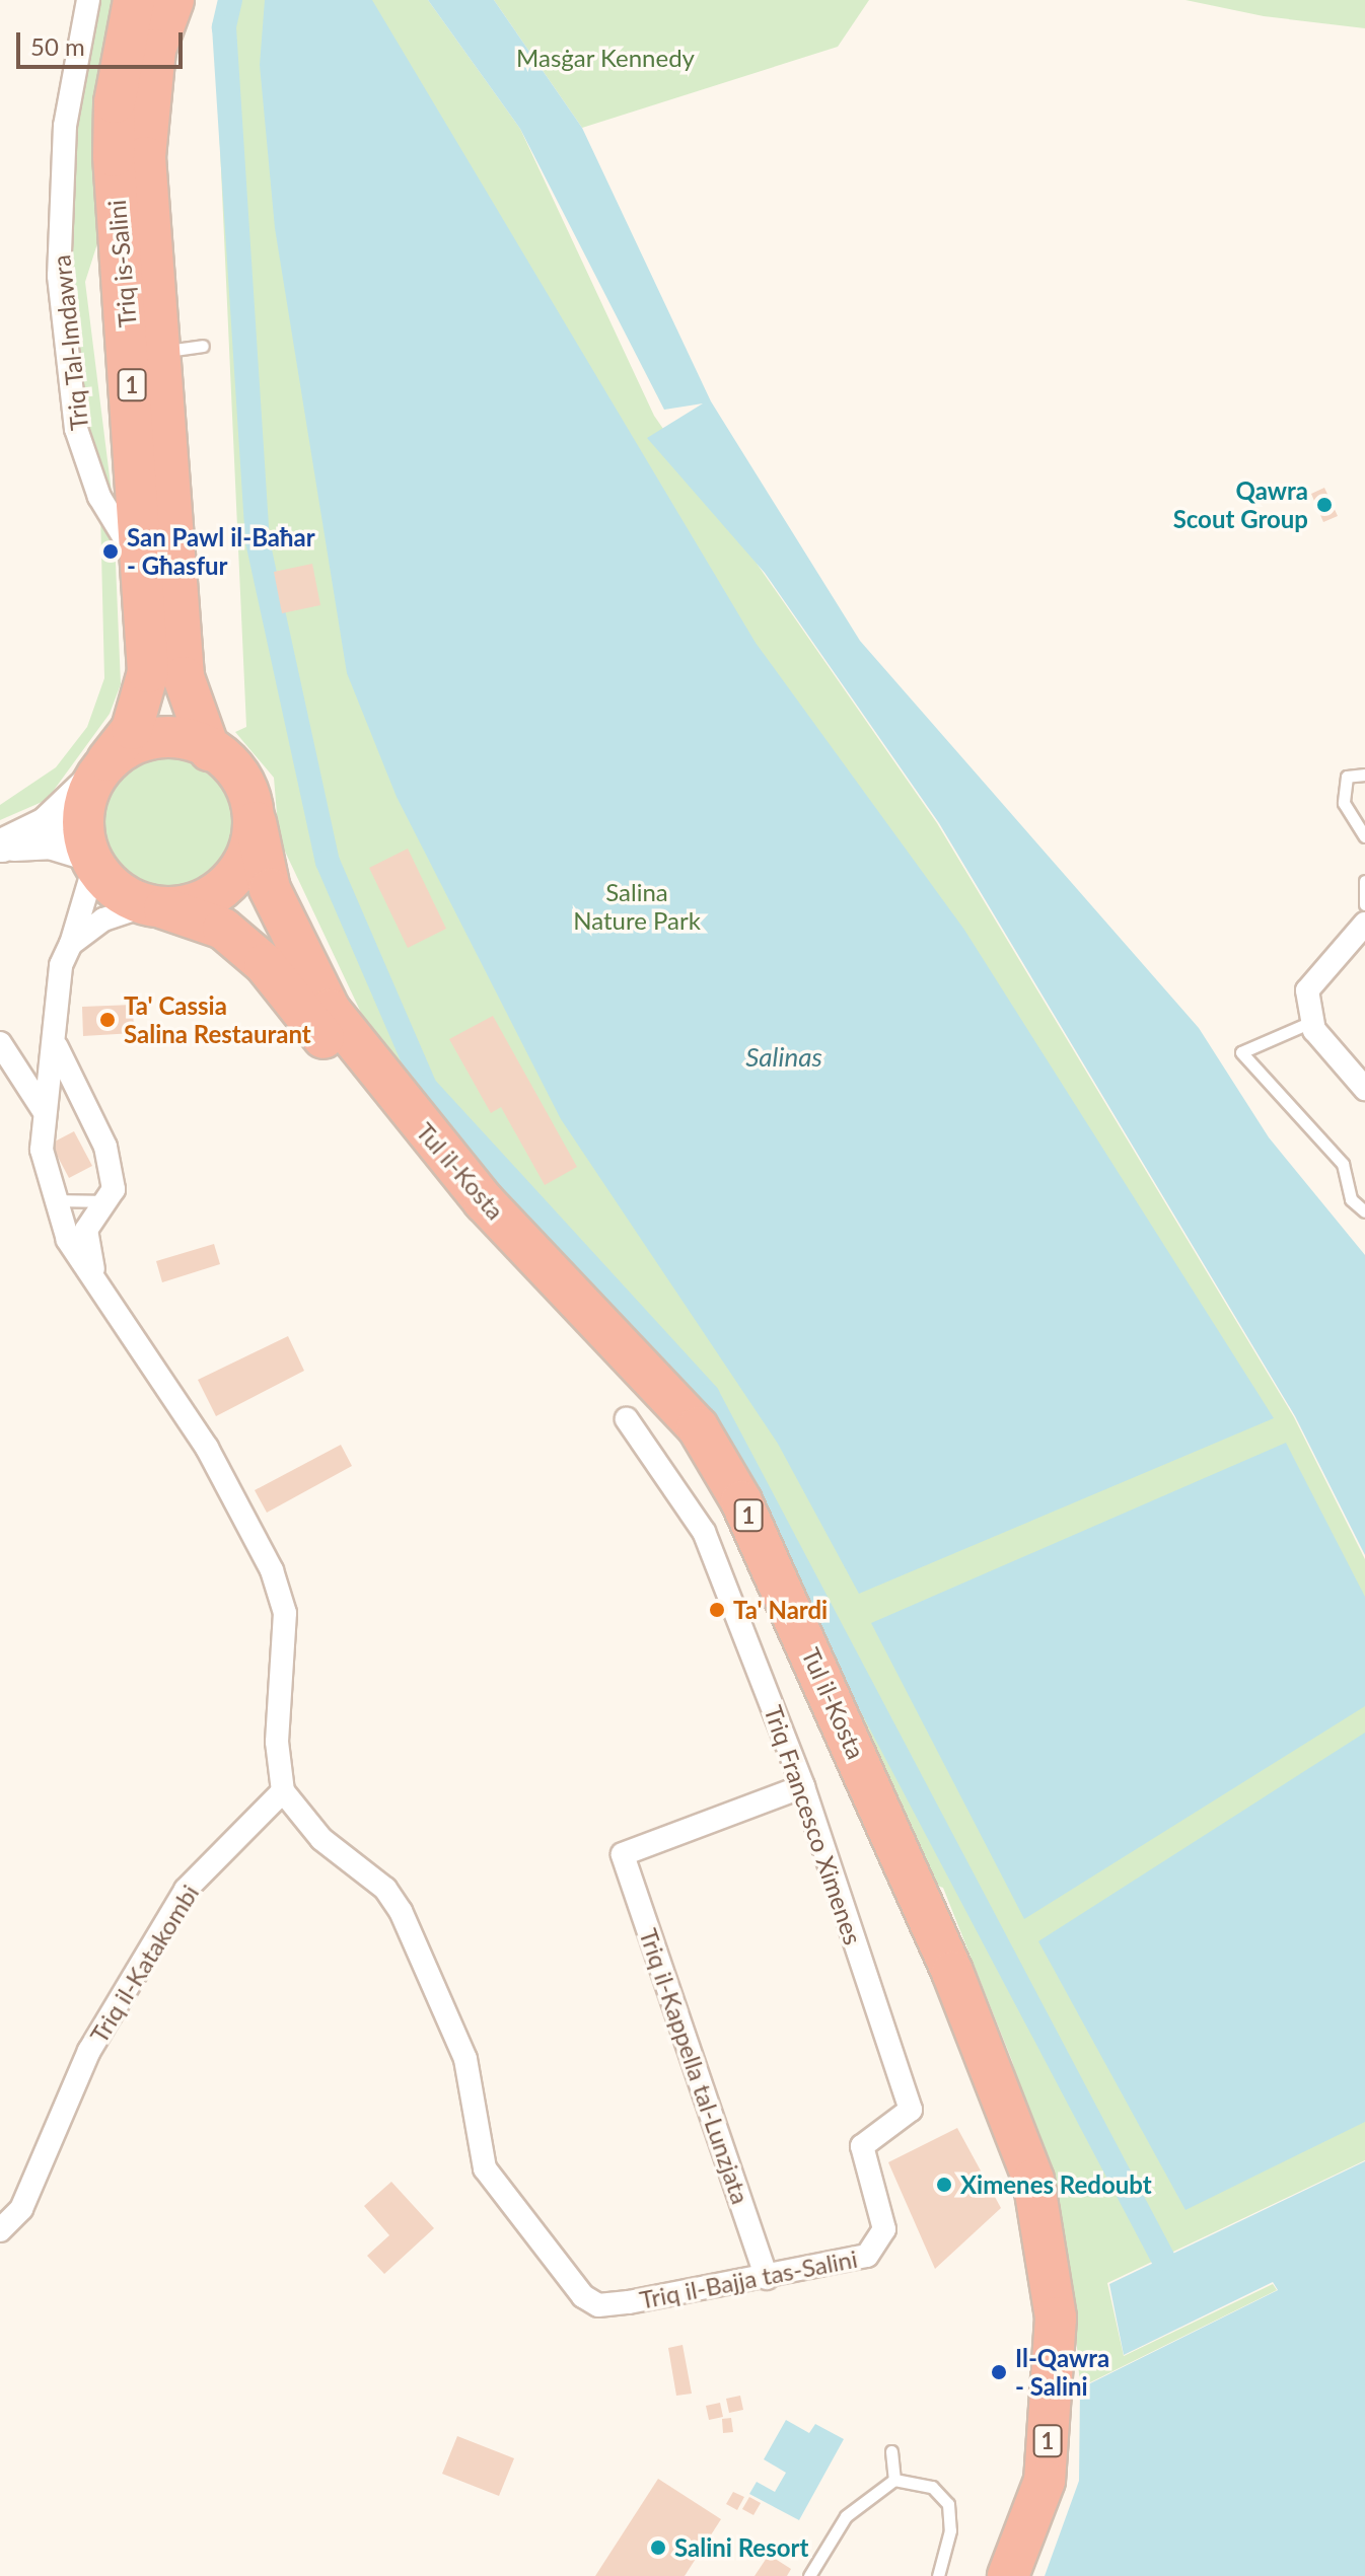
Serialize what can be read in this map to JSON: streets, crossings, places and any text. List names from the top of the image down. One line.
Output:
{"streets":{"highway":["Triq is-Salini","1","Tul il-Kosta"],"street":["Triq Tal-Imdawra","Triq Francesco Ximenes","Triq il-Katakombi","Triq il-Kappella tal-Lunzjata","Triq il-Bajja tas-Salini"]},"crossings":[["Triq is-Salini","Triq Tal-Imdawra"],["Triq is-Salini","1"],["Triq is-Salini","Tul il-Kosta"],["1","Tul il-Kosta"],["Triq Francesco Ximenes","Triq il-Kappella tal-Lunzjata"],["Triq Francesco Ximenes","Triq il-Bajja tas-Salini"],["Triq il-Katakombi","Triq il-Bajja tas-Salini"],["Triq il-Kappella tal-Lunzjata","Triq il-Bajja tas-Salini"]],"water":["Salinas"],"parks":["Masġar Kennedy","Salina Nature Park"],"places":["Qawra Scout Group","San Pawl il-Baħar - Għasfur","Ta' Cassia Salina Restaurant","Ta' Nardi","Ximenes Redoubt","Il-Qawra - Salini","Salini Resort"],"scale_bar":"50 m"}
